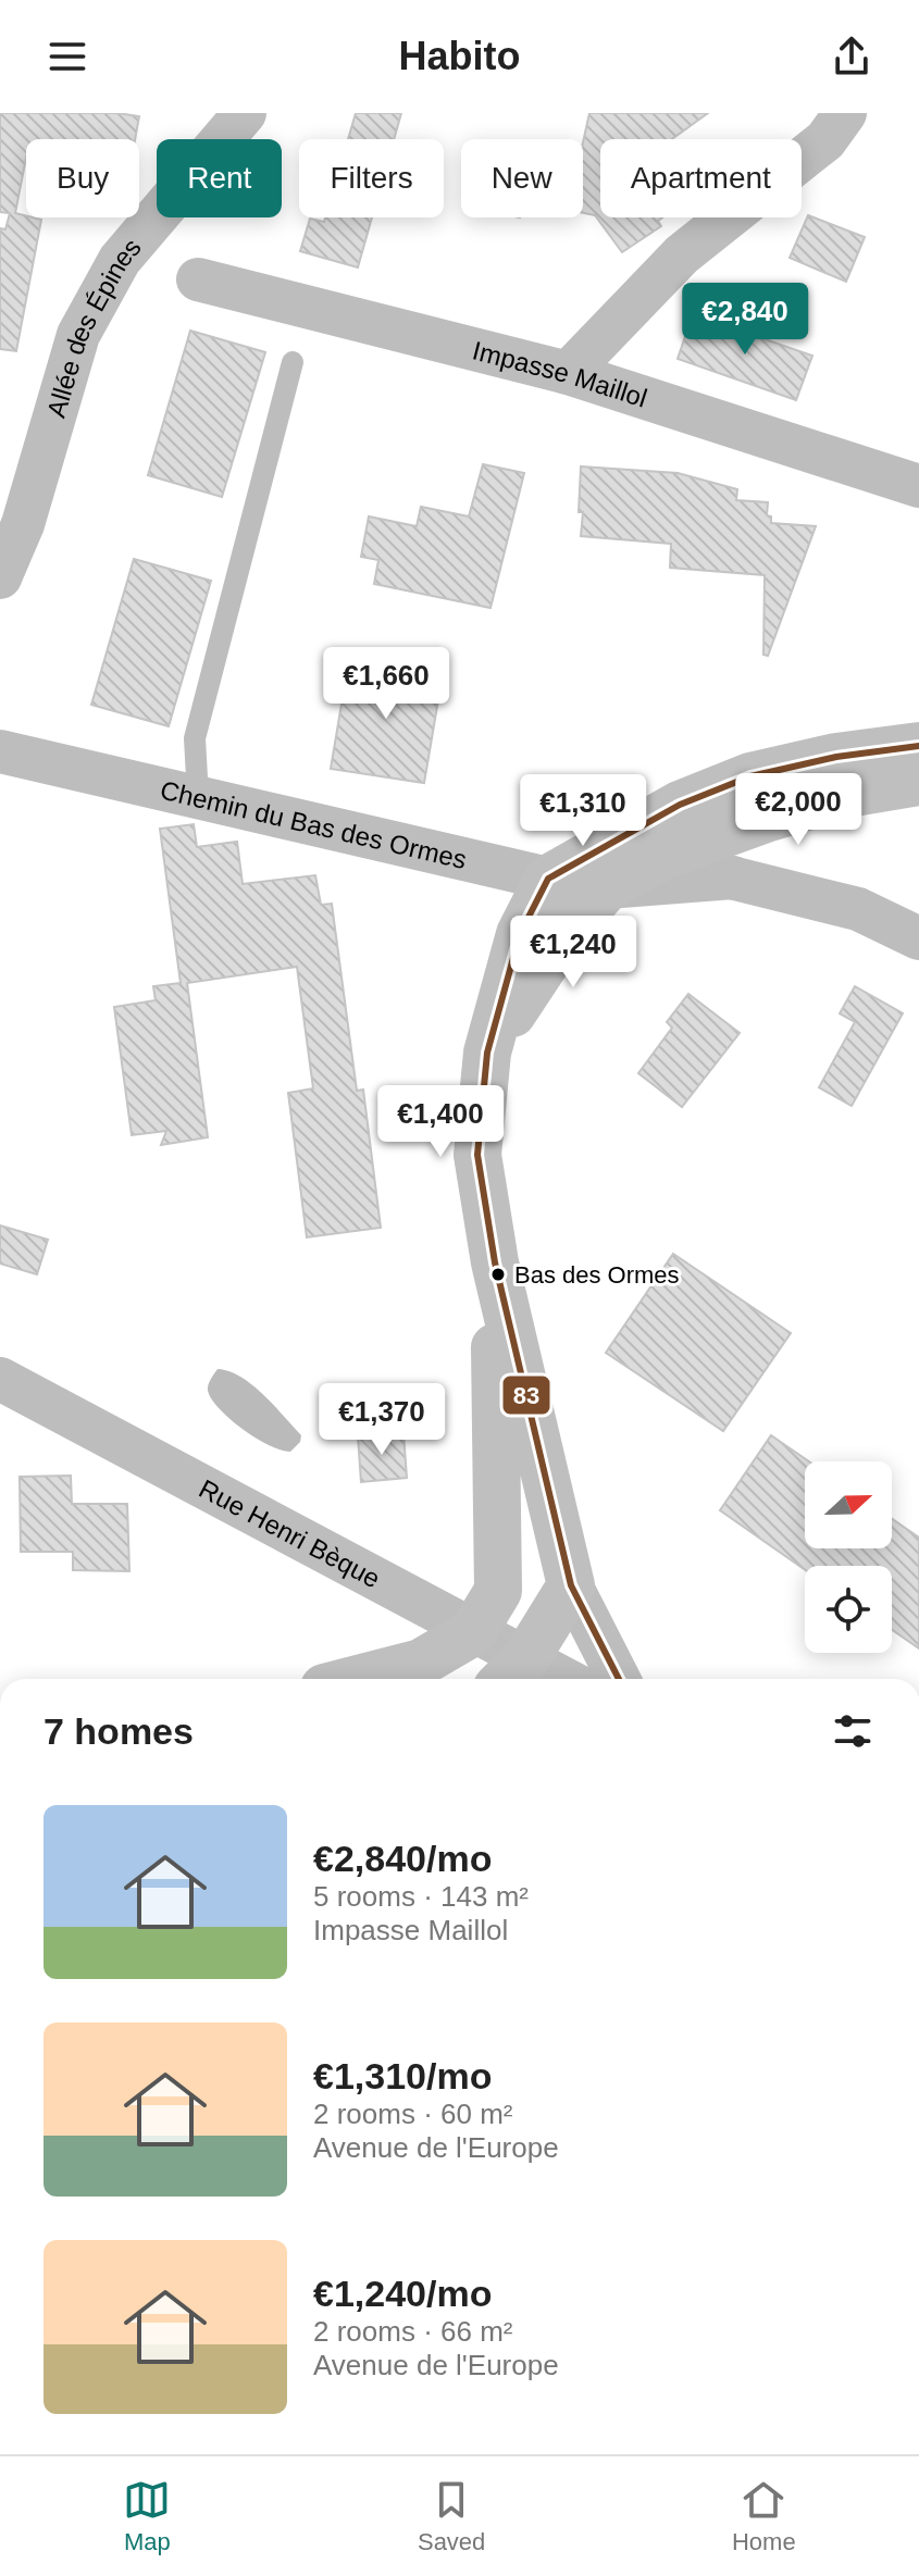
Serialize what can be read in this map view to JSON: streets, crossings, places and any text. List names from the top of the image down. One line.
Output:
{"streets":{"street":["Allée des Épines","Impasse Maillol","Chemin du Bas des Ormes","Rue Henri Bèque"]},"places":["Bas des Ormes"],"lines":["transit line 83"],"north":"right","page":{"header":"Habito","chip":["Buy","Rent","Filters","New","Apartment"],"price":["€2,840","€1,660","€2,000","€1,310","€1,240","€1,400","€1,370"],"heading":"7 homes","list":[{"name":"€2,840/mo","note":"5 rooms · 143 m² · Impasse Maillol"},{"name":"€1,310/mo","note":"2 rooms · 60 m² · Avenue de l'Europe"},{"name":"€1,240/mo","note":"2 rooms · 66 m² · Avenue de l'Europe"}],"tabs":["Map","Saved","Home"]}}
